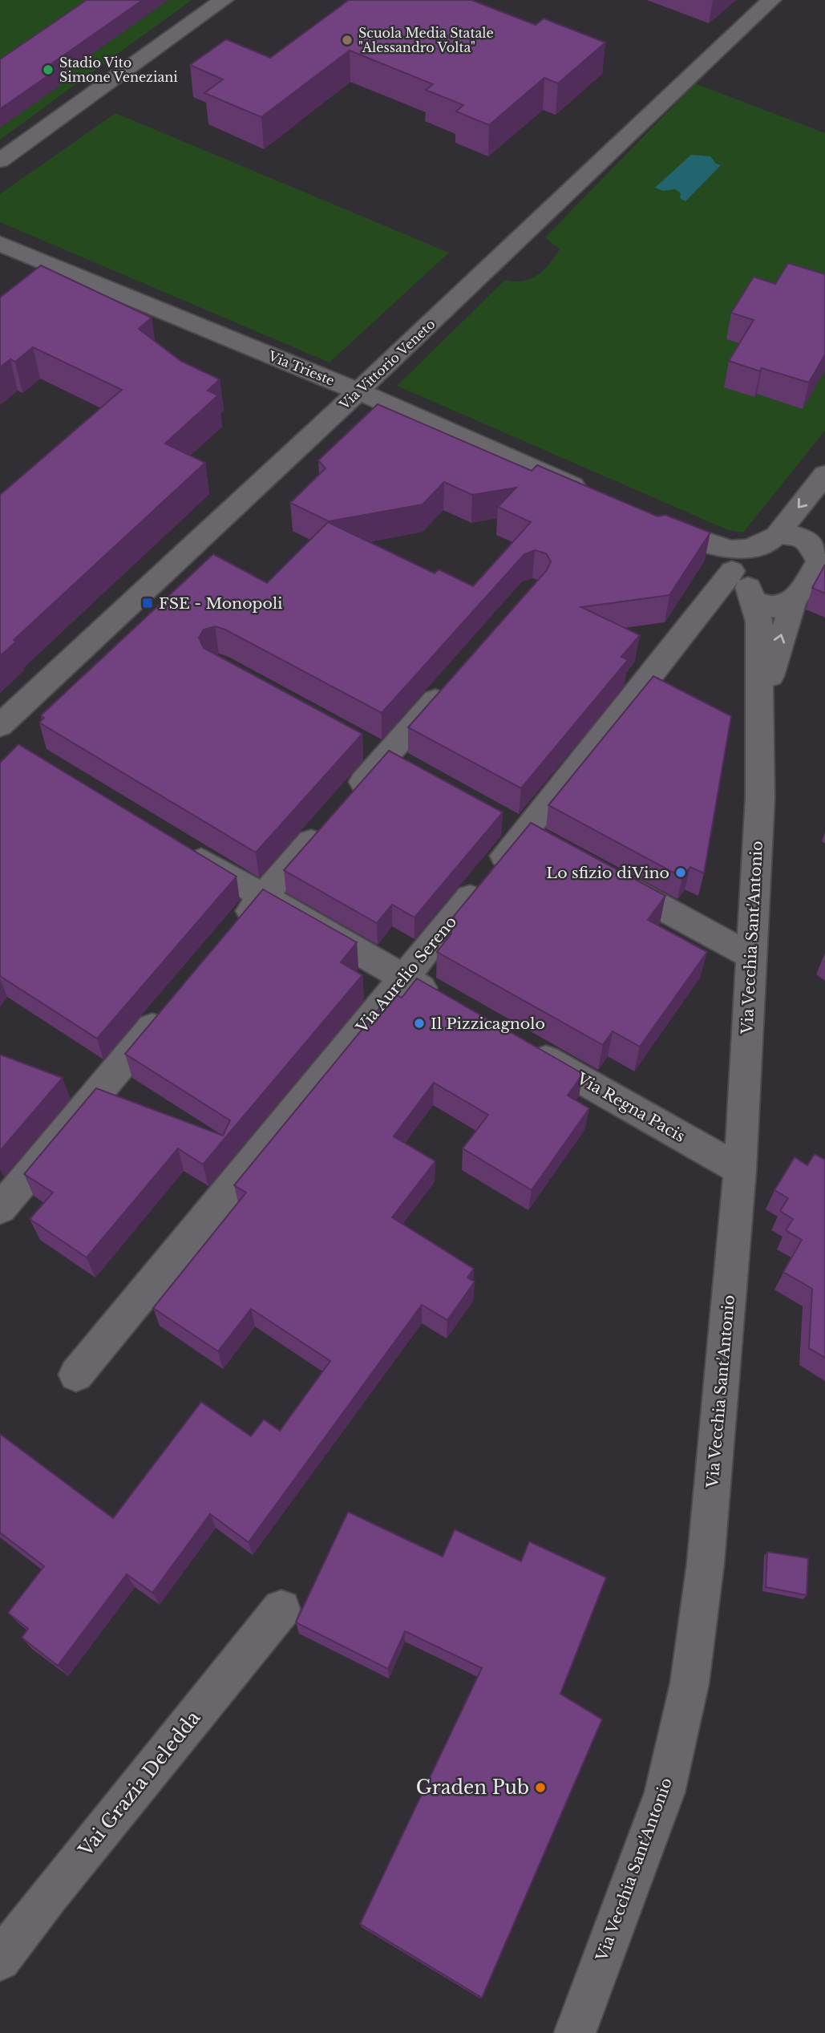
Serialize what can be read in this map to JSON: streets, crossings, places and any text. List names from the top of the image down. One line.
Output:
{"streets":{"street":["Via Vittorio Veneto","Via Trieste","Via Vecchia Sant'Antonio","Via Aurelio Sereno","Via Regna Pacis","Vai Grazia Deledda"]},"crossings":[["Via Vittorio Veneto","Via Trieste"],["Via Vecchia Sant'Antonio","Via Aurelio Sereno"],["Via Vecchia Sant'Antonio","Via Regna Pacis"]],"places":{"other":["Scuola Media Statale \"Alessandro Volta\"","Stadio Vito Simone Veneziani","Lo sfizio diVino","Il Pizzicagnolo","Graden Pub"],"transit":["FSE - Monopoli"]}}
